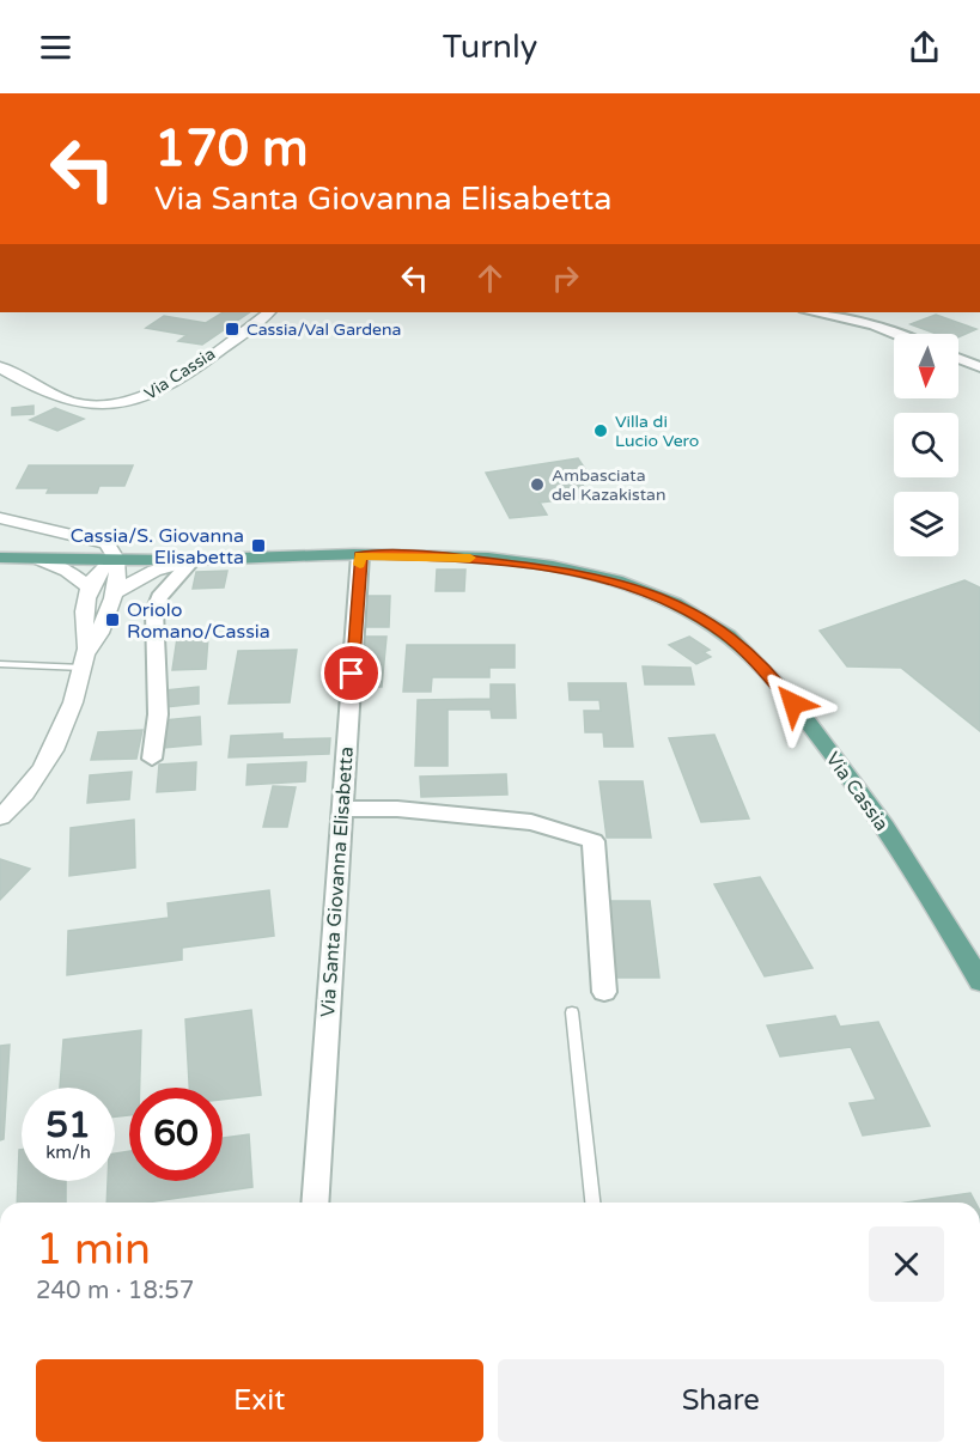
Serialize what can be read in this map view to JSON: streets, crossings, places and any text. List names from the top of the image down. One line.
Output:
{"streets":{"main road":["Via Cassia"],"street":["Via Santa Giovanna Elisabetta"]},"crossings":[["Via Cassia","Via Santa Giovanna Elisabetta"]],"places":{"transit":["Cassia/Val Gardena","Cassia/S. Giovanna Elisabetta","Oriolo Romano/Cassia"],"other":["Villa di Lucio Vero","Ambasciata del Kazakistan"]},"north":"bottom","page":{"header":"Turnly","turn":["170 m","Via Santa Giovanna Elisabetta"],"speed":"51 km/h","limit":"60","heading":["1 min","240 m · 18:57"],"buttons":["Exit","Share"]}}
